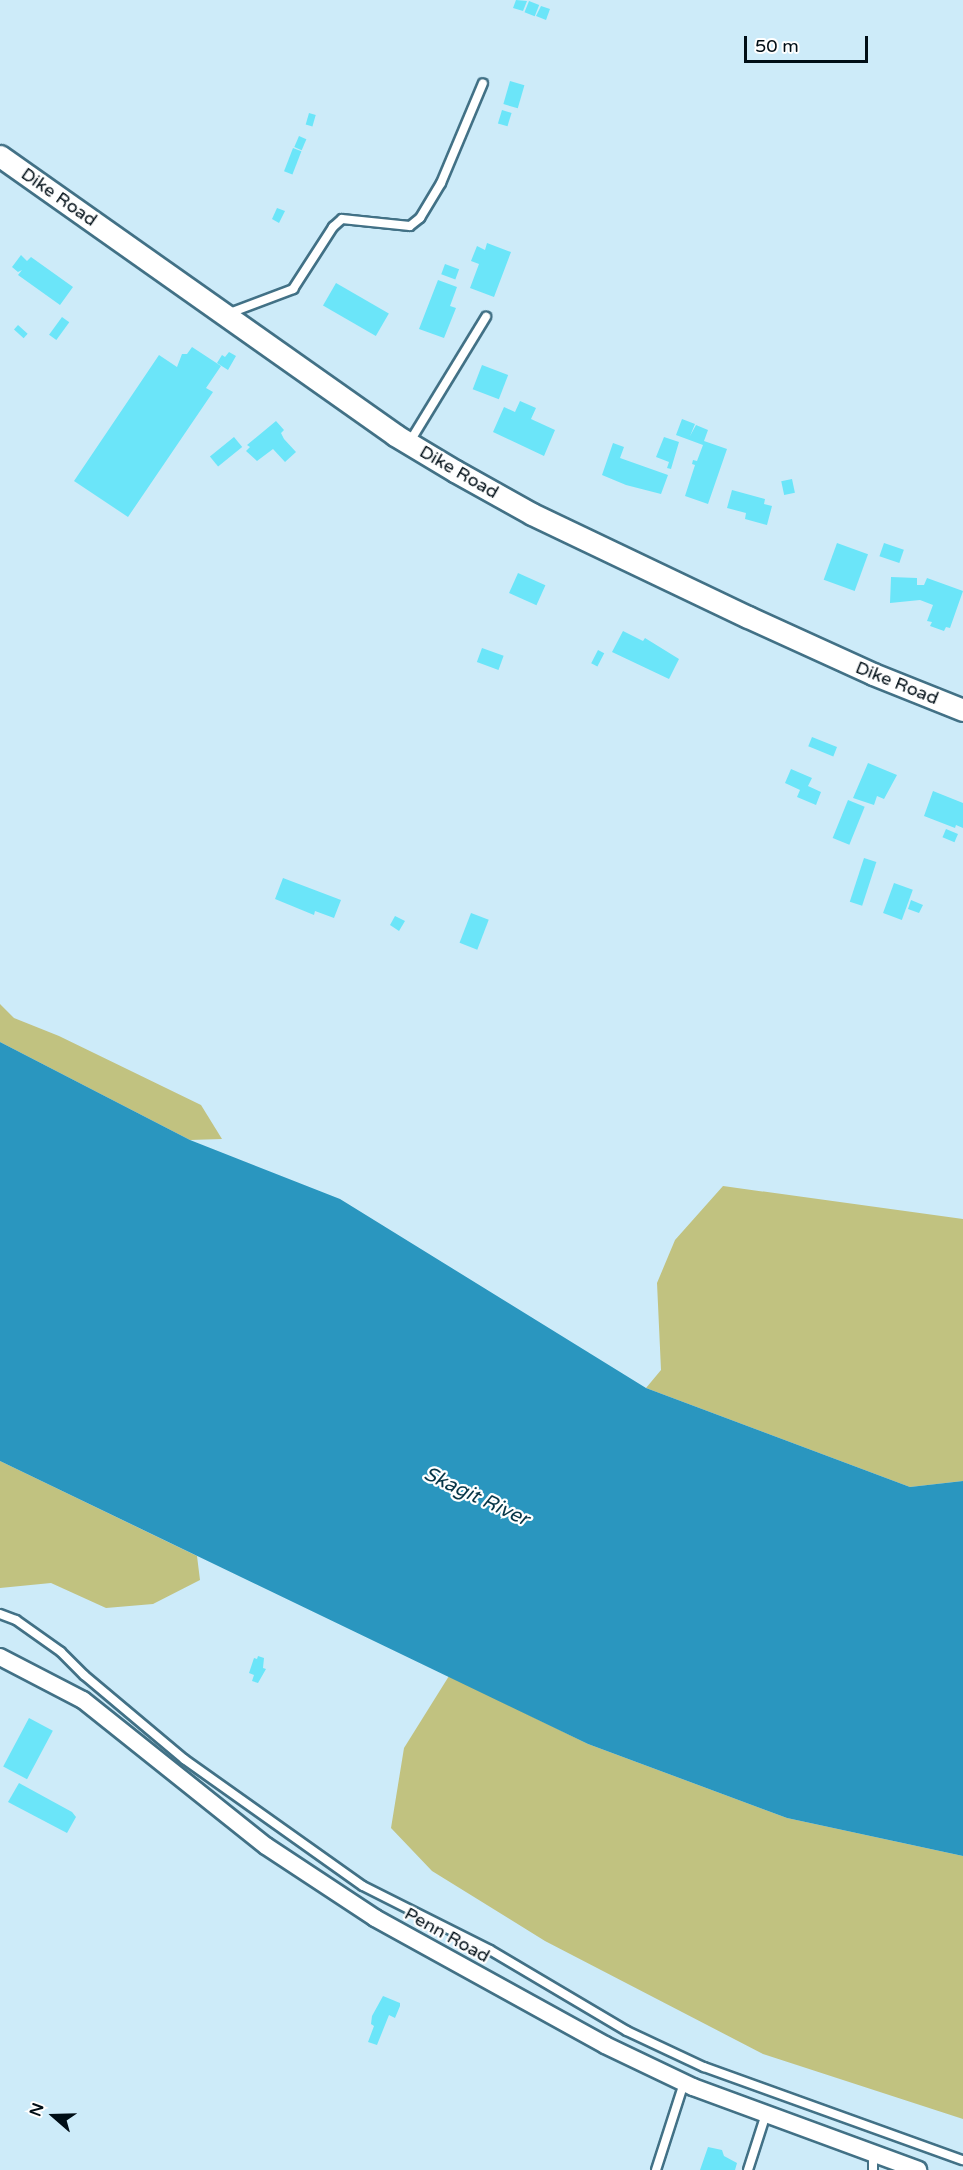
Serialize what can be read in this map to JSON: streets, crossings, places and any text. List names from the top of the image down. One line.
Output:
{"streets":{"street":["Dike Road","Penn Road"]},"water":["Skagit River"],"scale_bar":"50 m","north":"left"}
